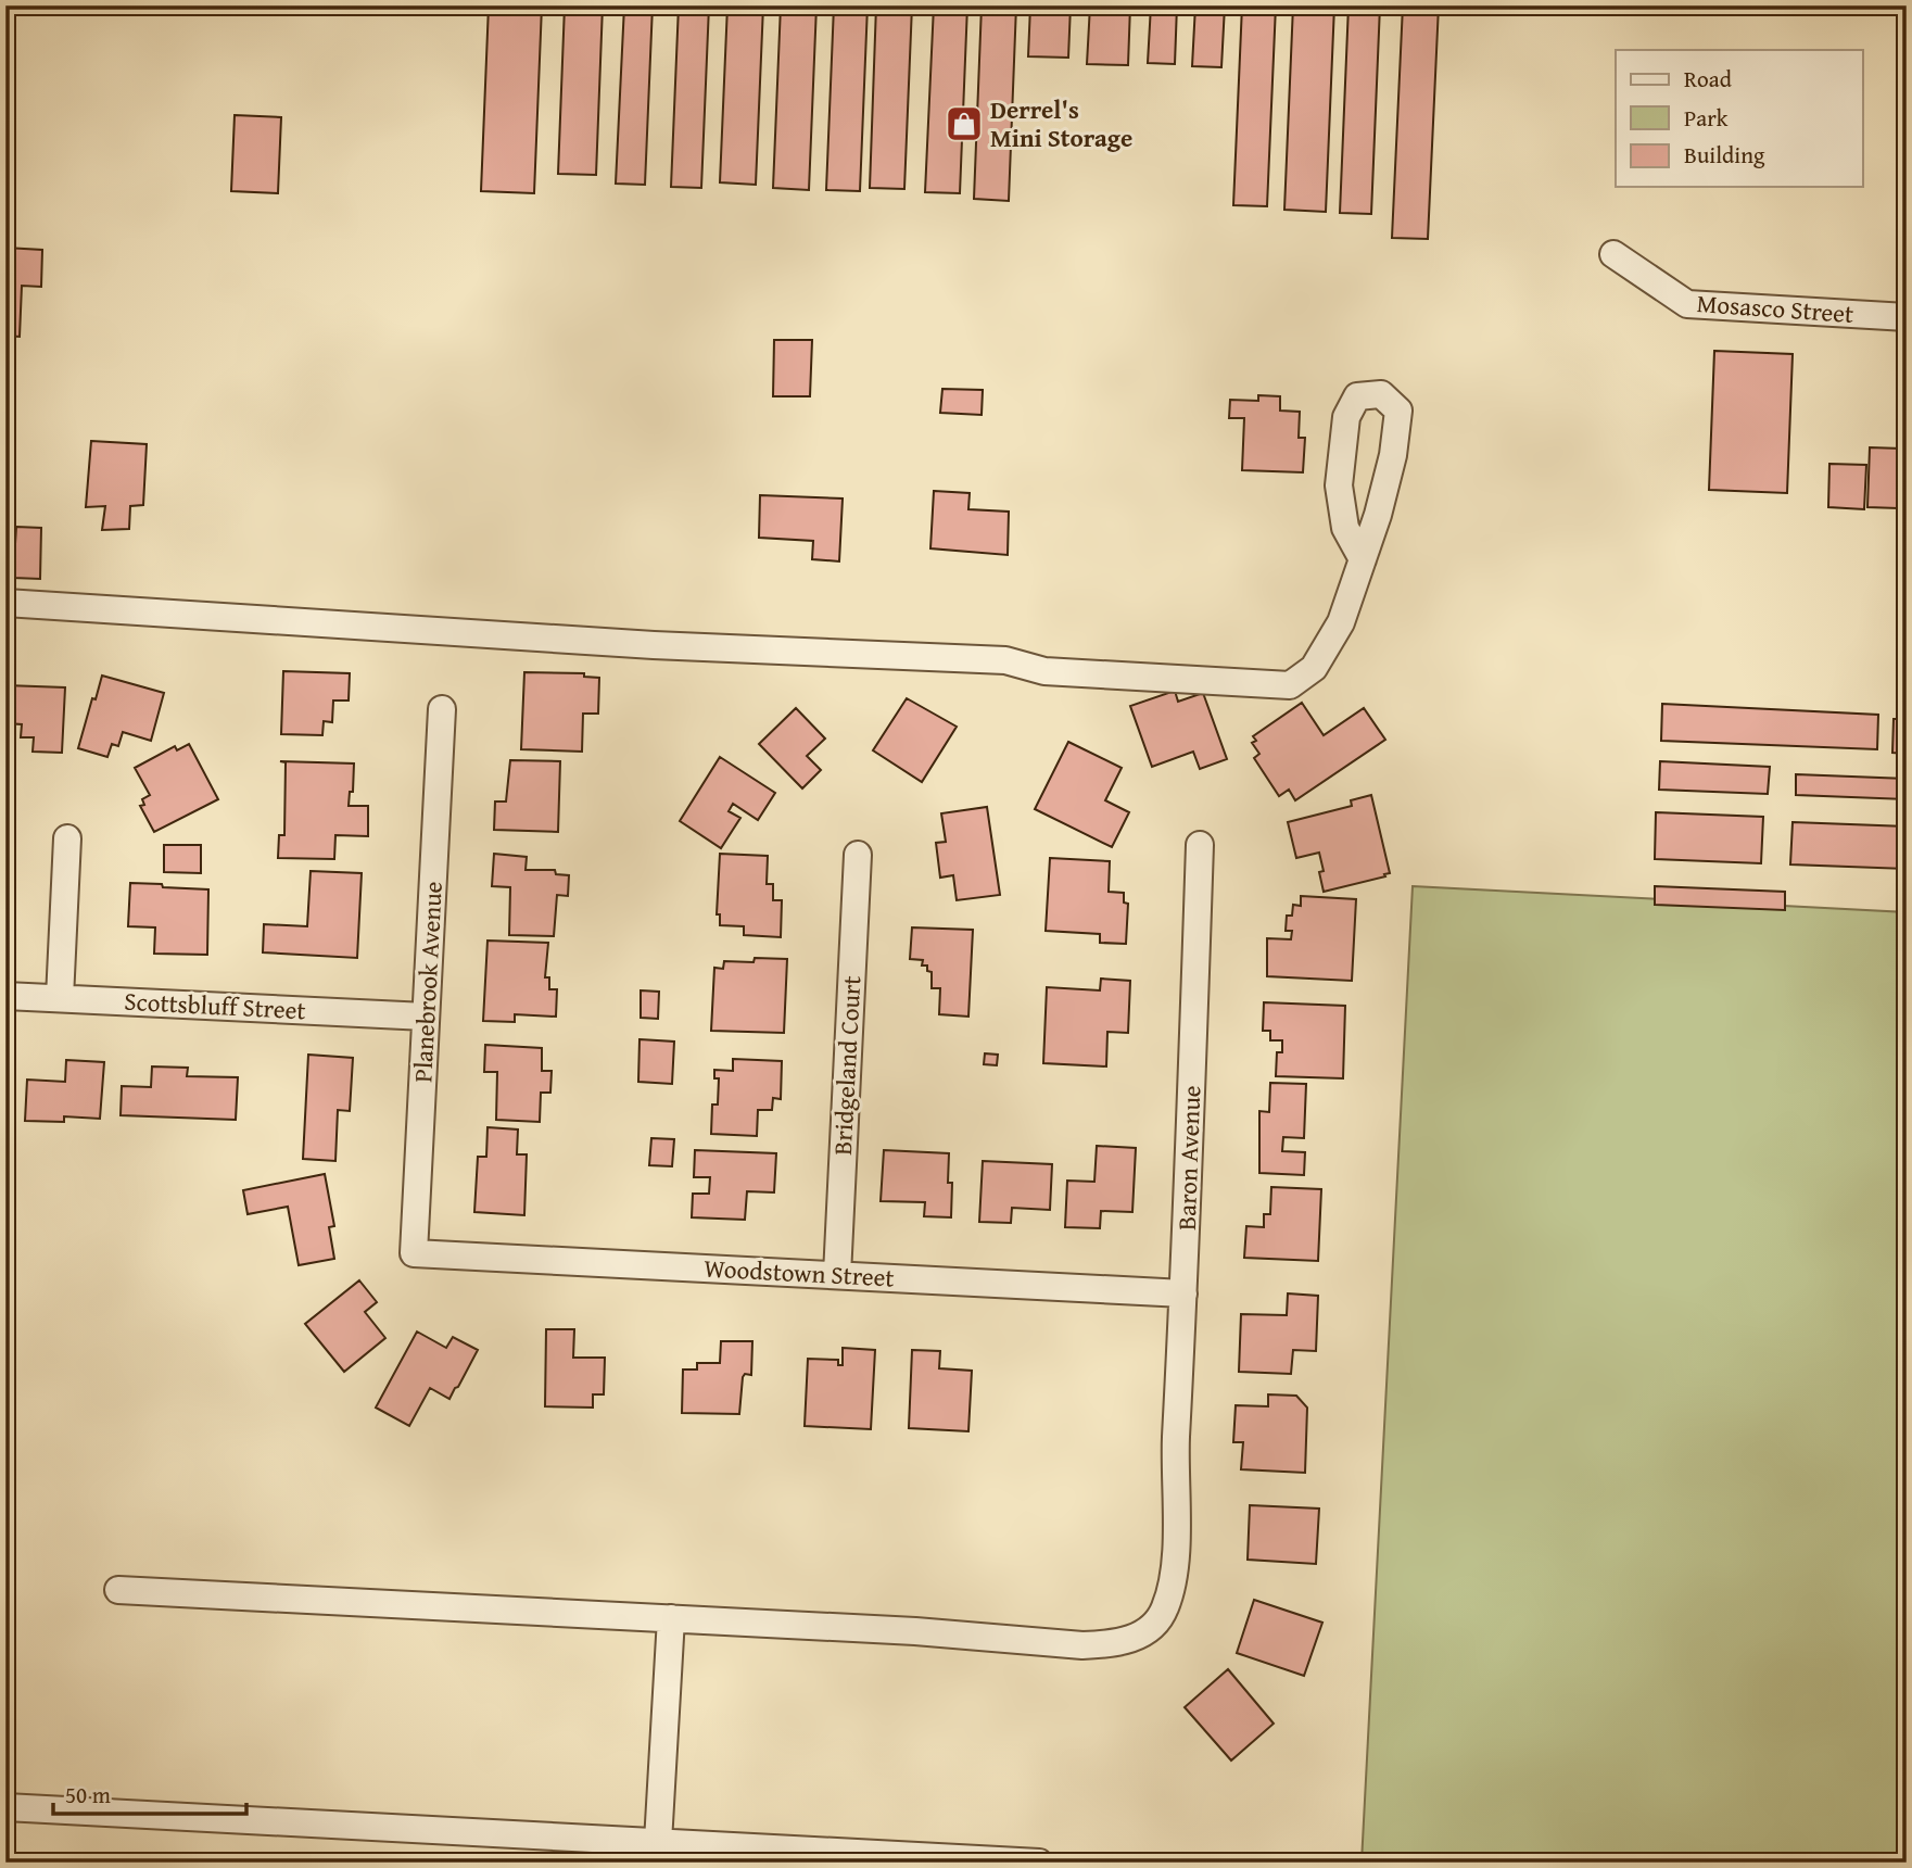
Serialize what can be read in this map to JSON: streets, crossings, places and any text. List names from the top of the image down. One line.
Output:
{"streets":{"street":["Mosasco Street","Planebrook Avenue","Scottsbluff Street","Bridgeland Court","Baron Avenue","Woodstown Street"]},"crossings":[["Planebrook Avenue","Scottsbluff Street"],["Planebrook Avenue","Woodstown Street"],["Bridgeland Court","Woodstown Street"],["Baron Avenue","Woodstown Street"]],"places":{"shop":["Derrel's Mini Storage"]},"legend":["Road","Park","Building"],"scale_bar":"50 m"}
